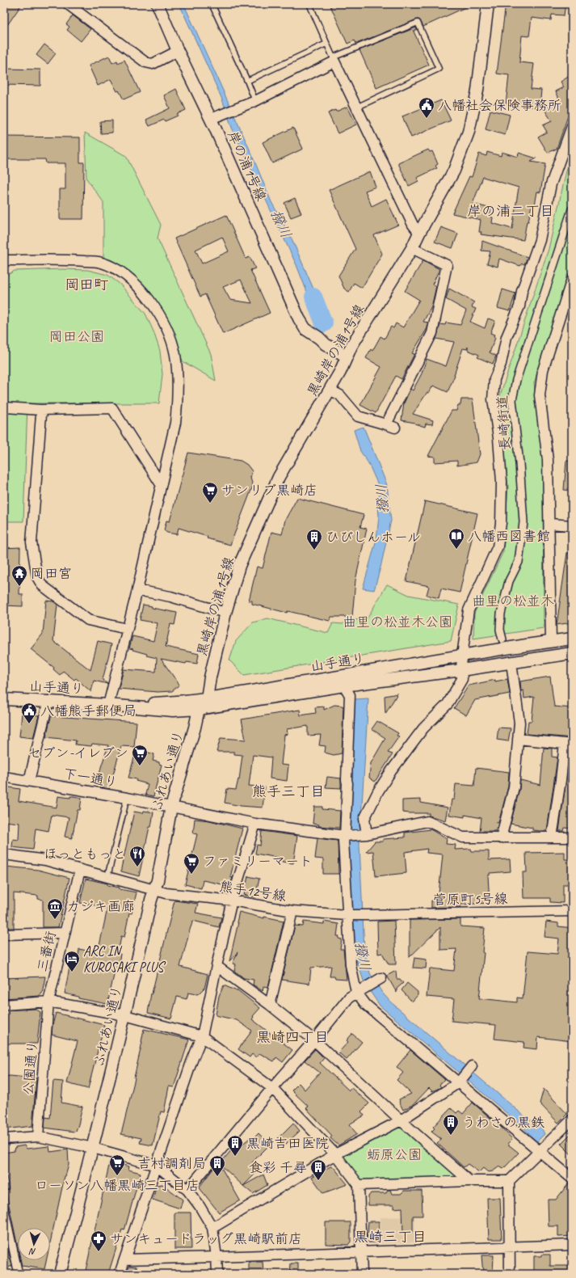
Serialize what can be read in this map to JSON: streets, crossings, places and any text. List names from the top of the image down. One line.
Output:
{"streets":{"street":["岸の浦1号線","黒崎岸の浦1号線","長崎街道","山手通り","ふれあい通り","下一通り","熊手12号線","菅原町5号線","三番街","公園通り"]},"crossings":[["岸の浦1号線","黒崎岸の浦1号線"],["黒崎岸の浦1号線","山手通り"],["黒崎岸の浦1号線","ふれあい通り"],["山手通り","ふれあい通り"],["ふれあい通り","下一通り"],["ふれあい通り","熊手12号線"],["熊手12号線","菅原町5号線"],["三番街","公園通り"]],"districts":["岸の浦二丁目","岡田町","熊手三丁目","黒崎四丁目","黒崎三丁目"],"water":["撥川"],"parks":["岡田公園","曲里の松並木","曲里の松並木公園","蛎原公園"],"places":{"public building":["八幡社会保険事務所","八幡熊手郵便局"],"supermarket":["サンリブ黒崎店","セブン-イレブン","ファミリーマート","ローソン八幡黒崎三丁目店"],"library":["八幡西図書館"],"building":["ひびしんホール","うわさの黒鉄","黒崎吉田医院","吉村調剤局","食彩 千尋"],"temple":["岡田宮"],"restaurant":["ほっともっと"],"museum":["カジキ画廊"],"hotel":["ARC IN KUROSAKI PLUS"],"pharmacy":["サンキュードラッグ黒崎駅前店"]},"north":"bottom"}
